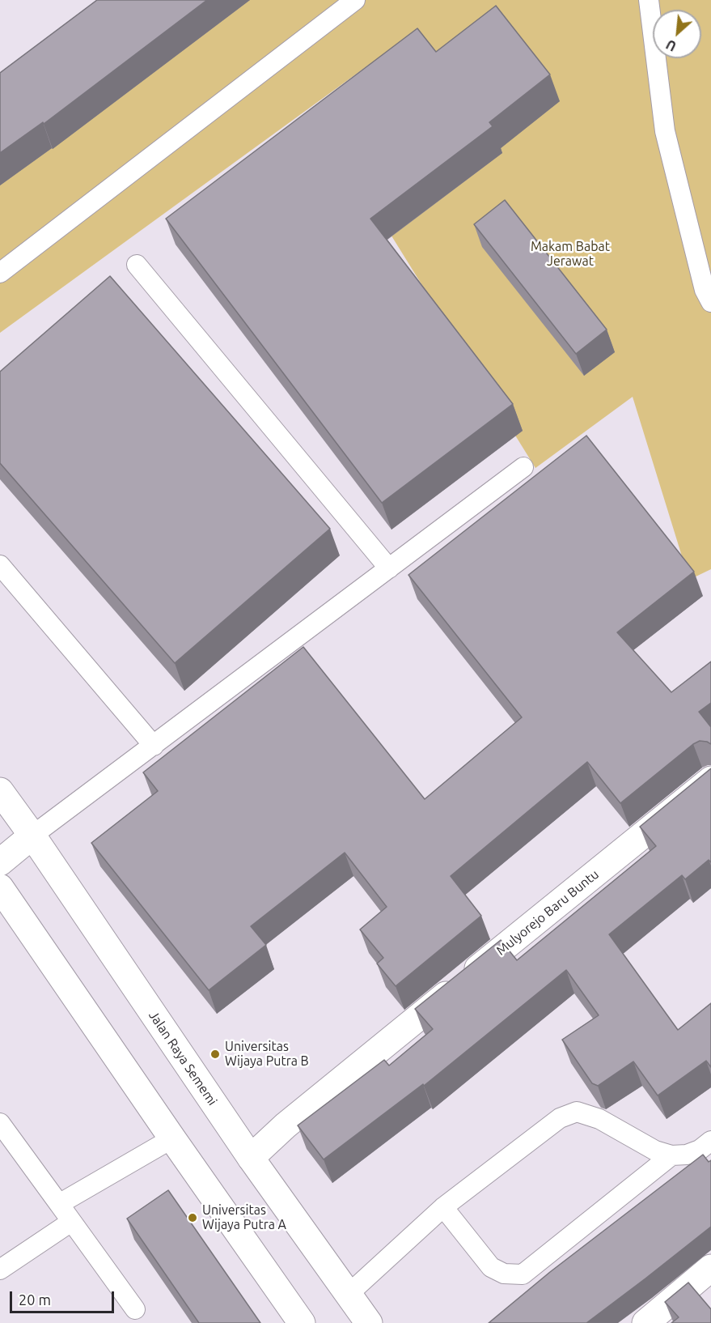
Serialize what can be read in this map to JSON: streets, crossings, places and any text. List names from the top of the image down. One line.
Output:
{"streets":{"main road":["Mulyorejo Baru Buntu","Jalan Raya Sememi"]},"crossings":[["Mulyorejo Baru Buntu","Jalan Raya Sememi"]],"parks":["Makam Babat Jerawat"],"places":["Universitas Wijaya Putra B","Universitas Wijaya Putra A"],"scale_bar":"20 m","north":"bottom left"}
